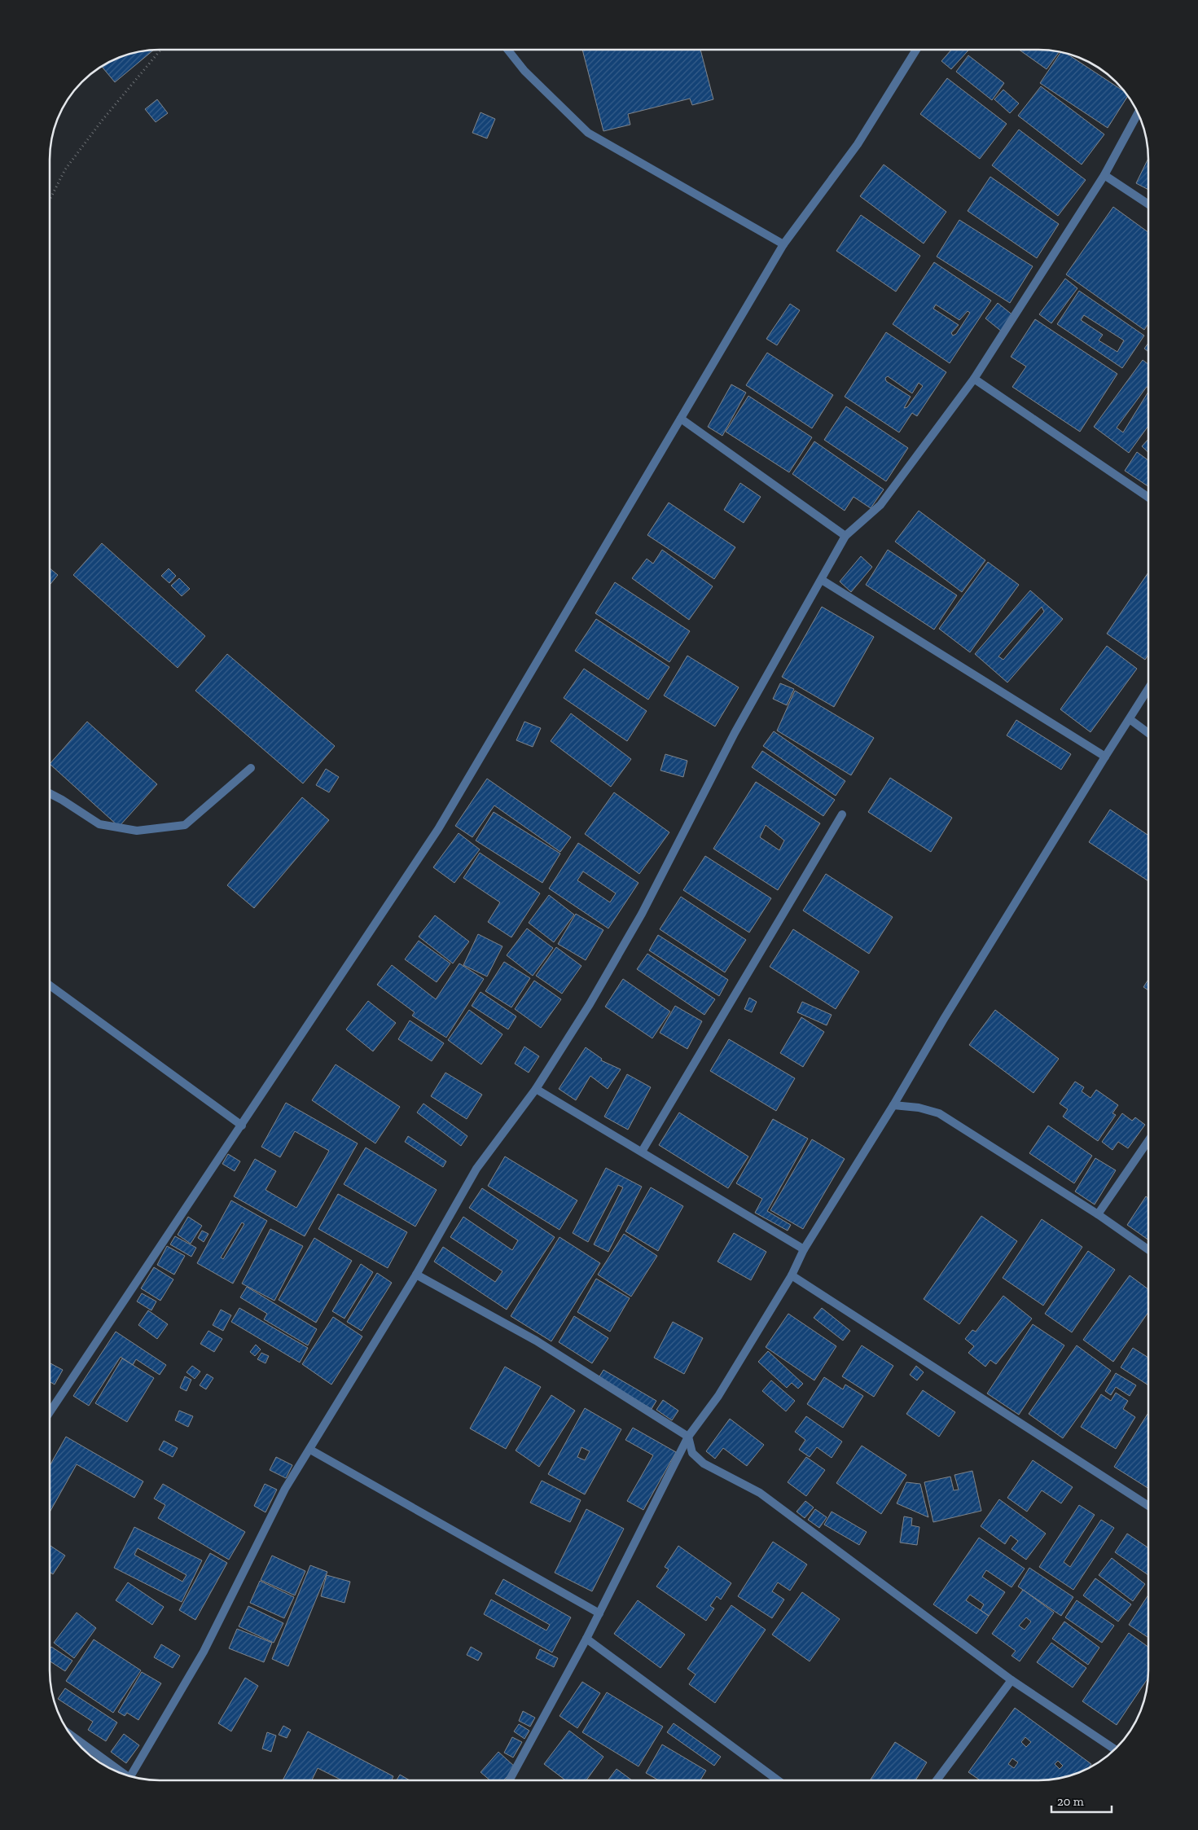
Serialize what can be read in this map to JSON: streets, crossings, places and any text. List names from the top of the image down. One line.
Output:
{"scale_bar":"20 m"}
